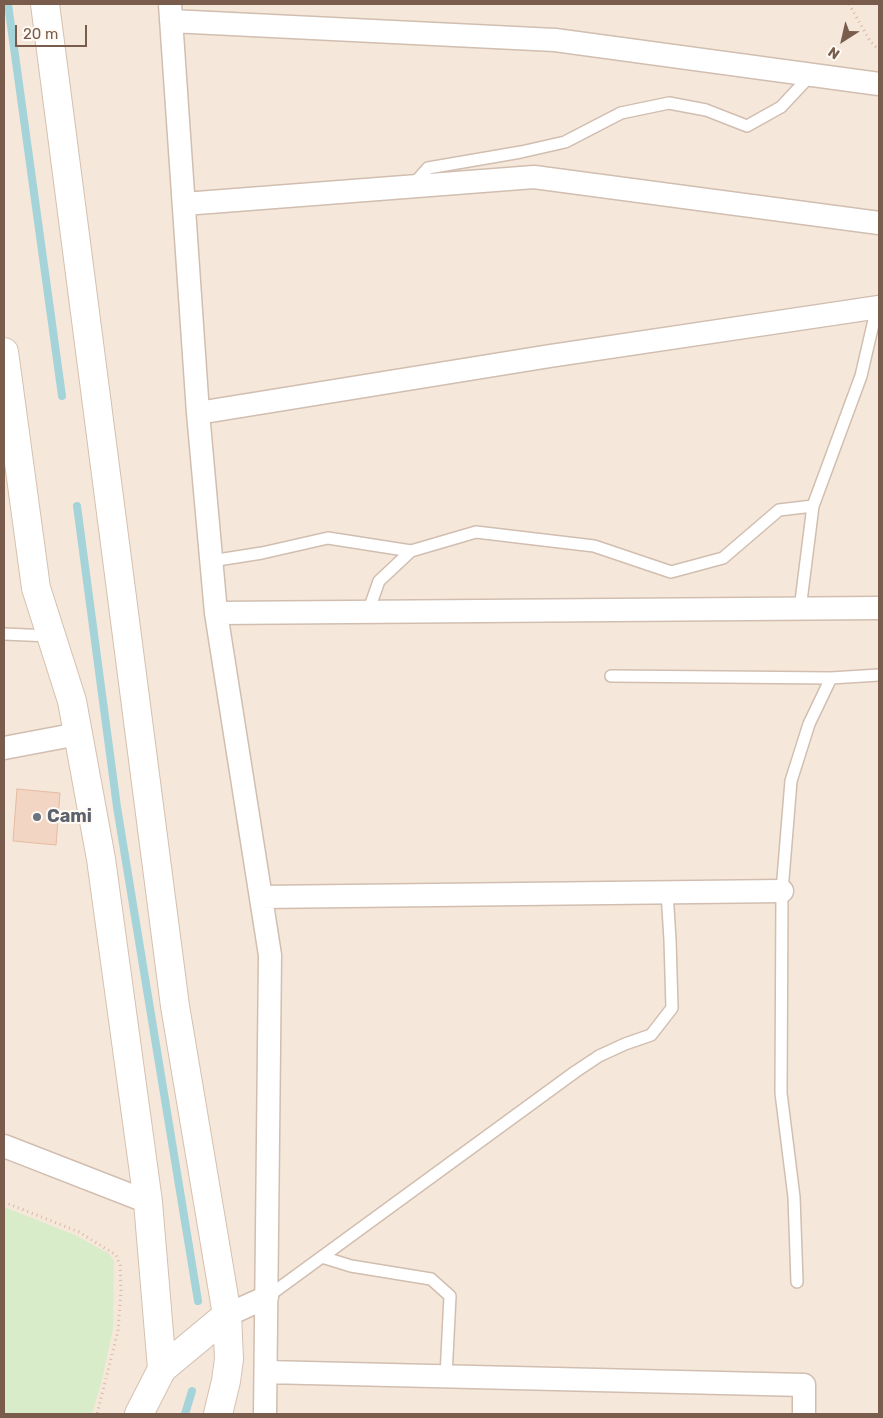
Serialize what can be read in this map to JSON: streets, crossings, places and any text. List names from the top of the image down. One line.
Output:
{"places":["Cami"],"scale_bar":"20 m","north":"bottom left"}
